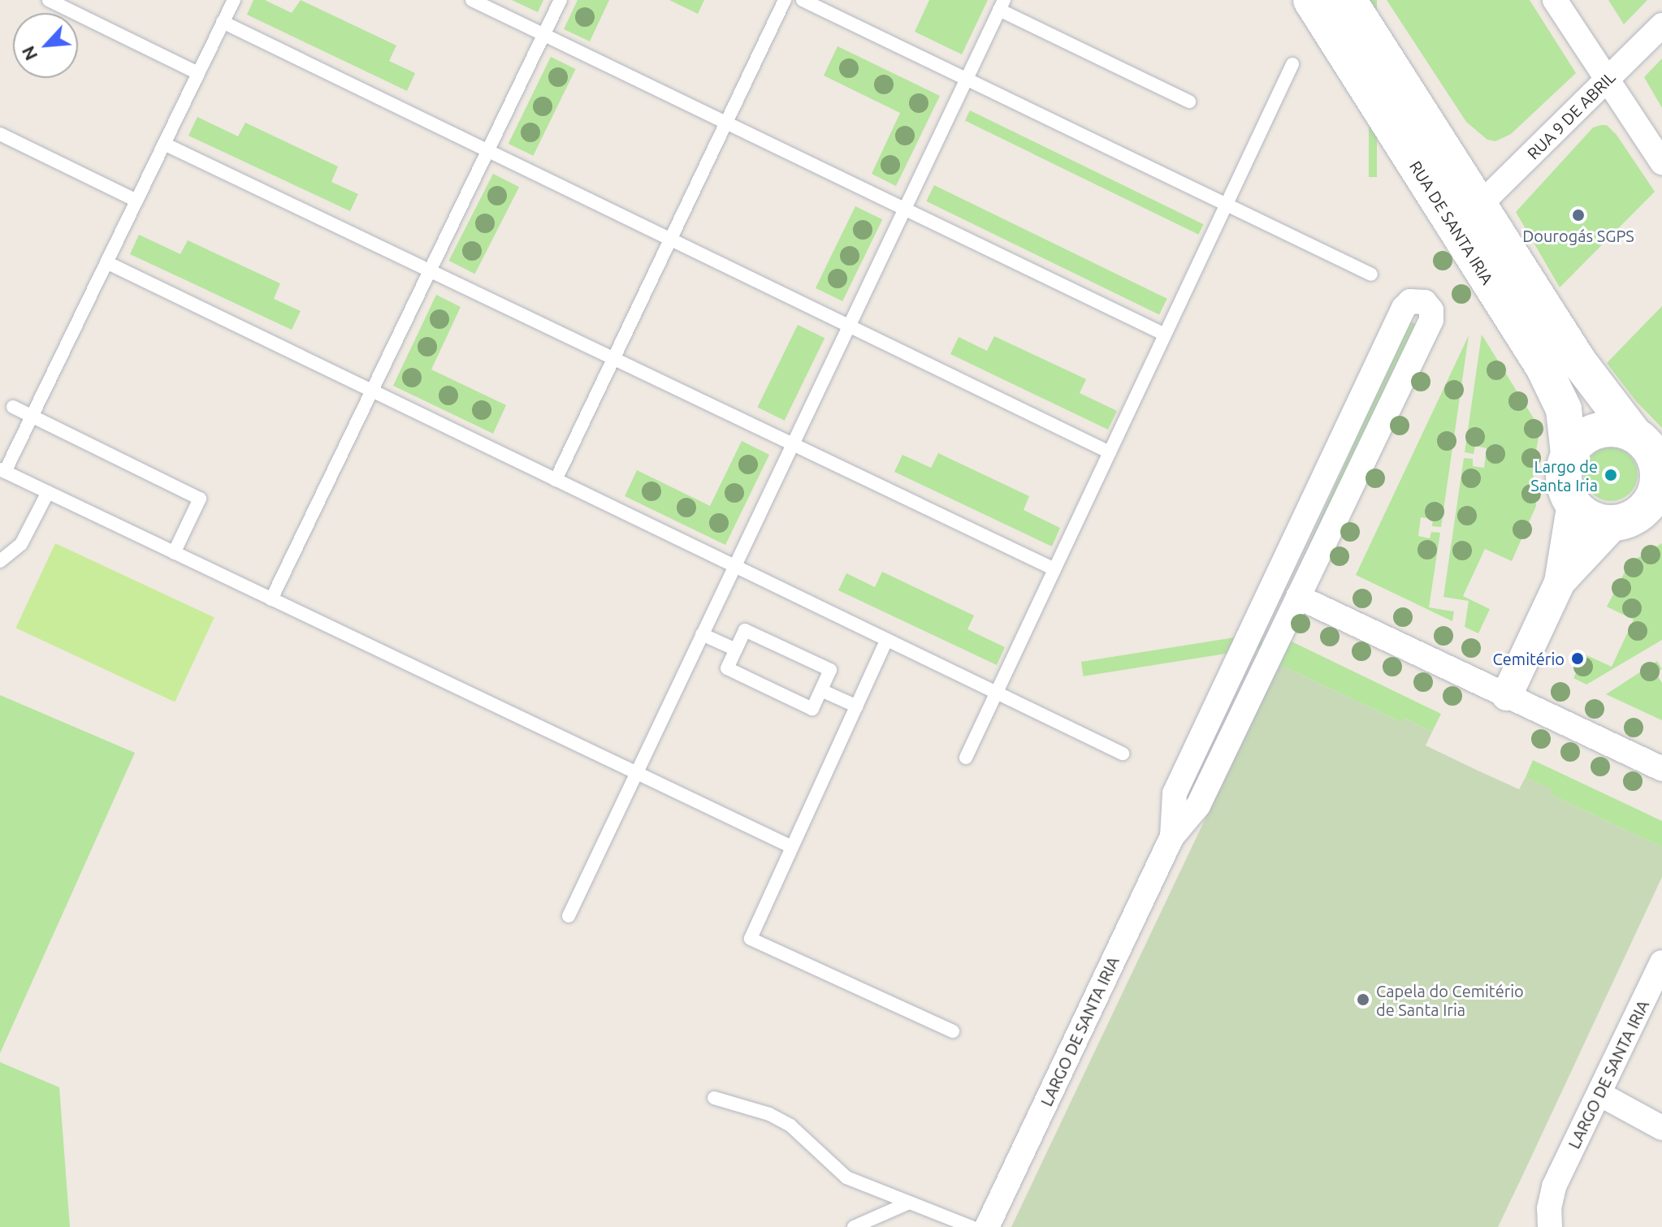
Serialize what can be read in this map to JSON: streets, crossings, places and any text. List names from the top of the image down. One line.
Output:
{"streets":{"main road":["RUA DE SANTA IRIA"],"street":["RUA 9 DE ABRIL","LARGO DE SANTA IRIA"]},"crossings":[["RUA 9 DE ABRIL","RUA DE SANTA IRIA"]],"places":["Dourogás SGPS","Largo de Santa Iria","Cemitério","Capela do Cemitério de Santa Iria"],"north":"bottom left"}
